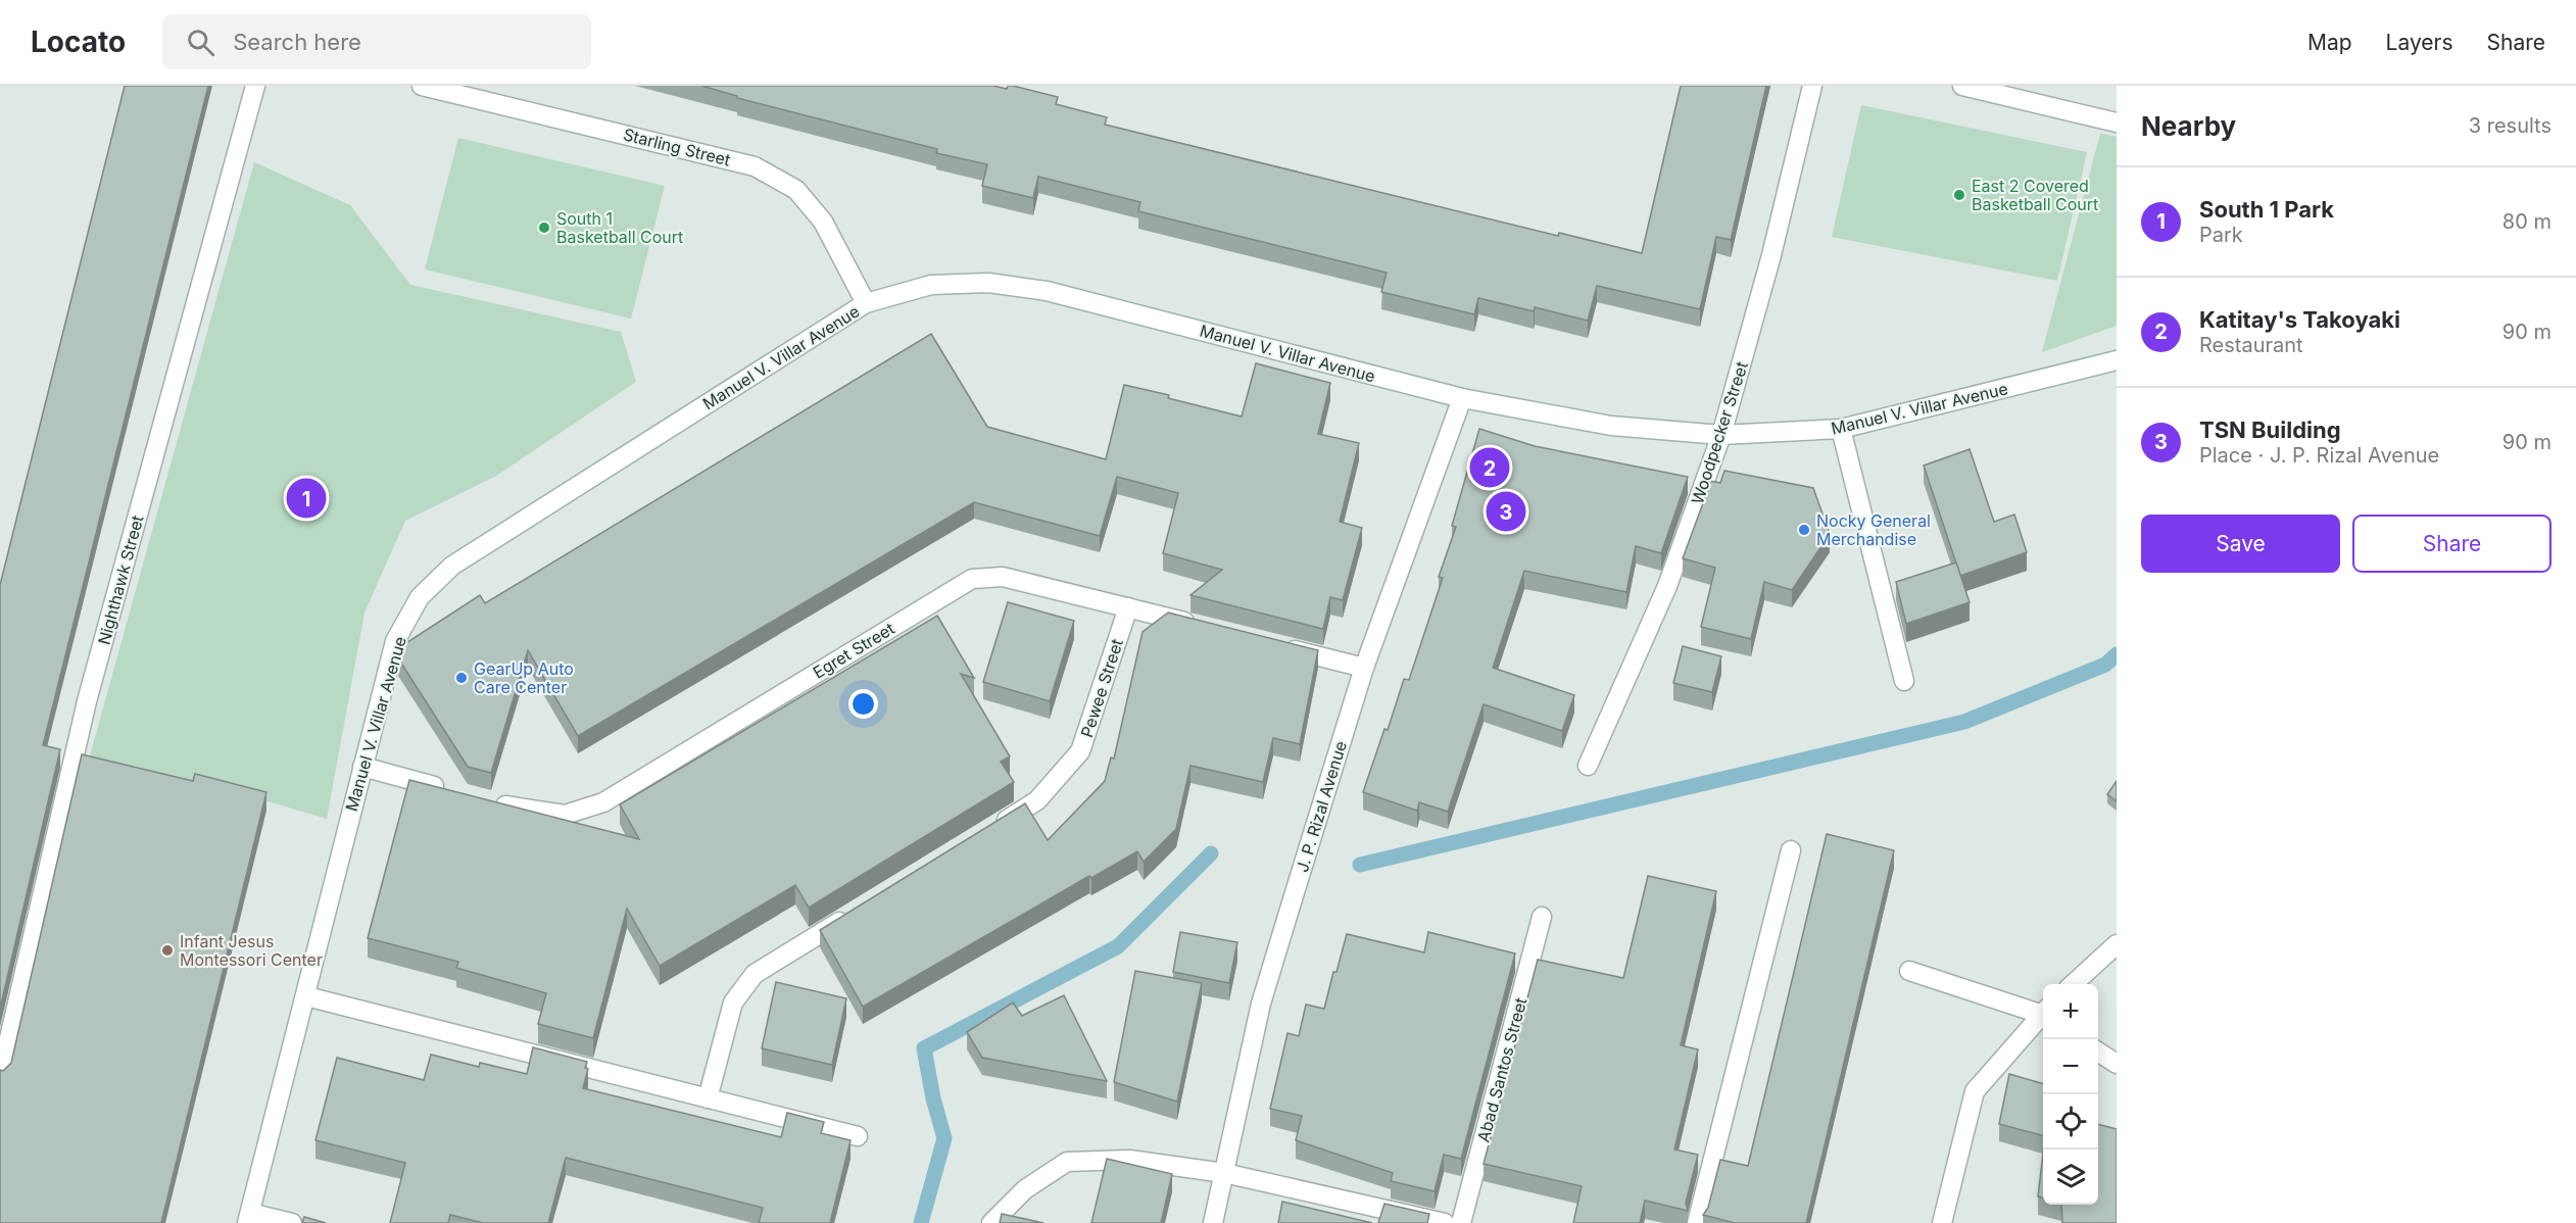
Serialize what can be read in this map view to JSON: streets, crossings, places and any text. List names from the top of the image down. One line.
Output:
{"streets":{"street":["Starling Street","Manuel V. Villar Avenue","Woodpecker Street","Nighthawk Street","Egret Street","Pewee Street","J. P. Rizal Avenue","Abad Santos Street"]},"crossings":[["Starling Street","Manuel V. Villar Avenue"],["Manuel V. Villar Avenue","Woodpecker Street"],["Manuel V. Villar Avenue","J. P. Rizal Avenue"],["Egret Street","Pewee Street"]],"places":["East 2 Covered Basketball Court","South 1 Basketball Court","Nocky General Merchandise","GearUp Auto Care Center","Infant Jesus Montessori Center"],"page":{"header":"Locato","search":"Search here","nav":["Map","Layers","Share"],"heading":["Nearby","3 results"],"list":[{"mark":"1","name":"South 1 Park","note":"Park","value":"80 m"},{"mark":"2","name":"Katitay's Takoyaki","note":"Restaurant","value":"90 m"},{"mark":"3","name":"TSN Building","note":"Place · J. P. Rizal Avenue","value":"90 m"}],"pins":["2","1","3"],"buttons":["Save","Share"],"map_buttons":["+","−"]}}
